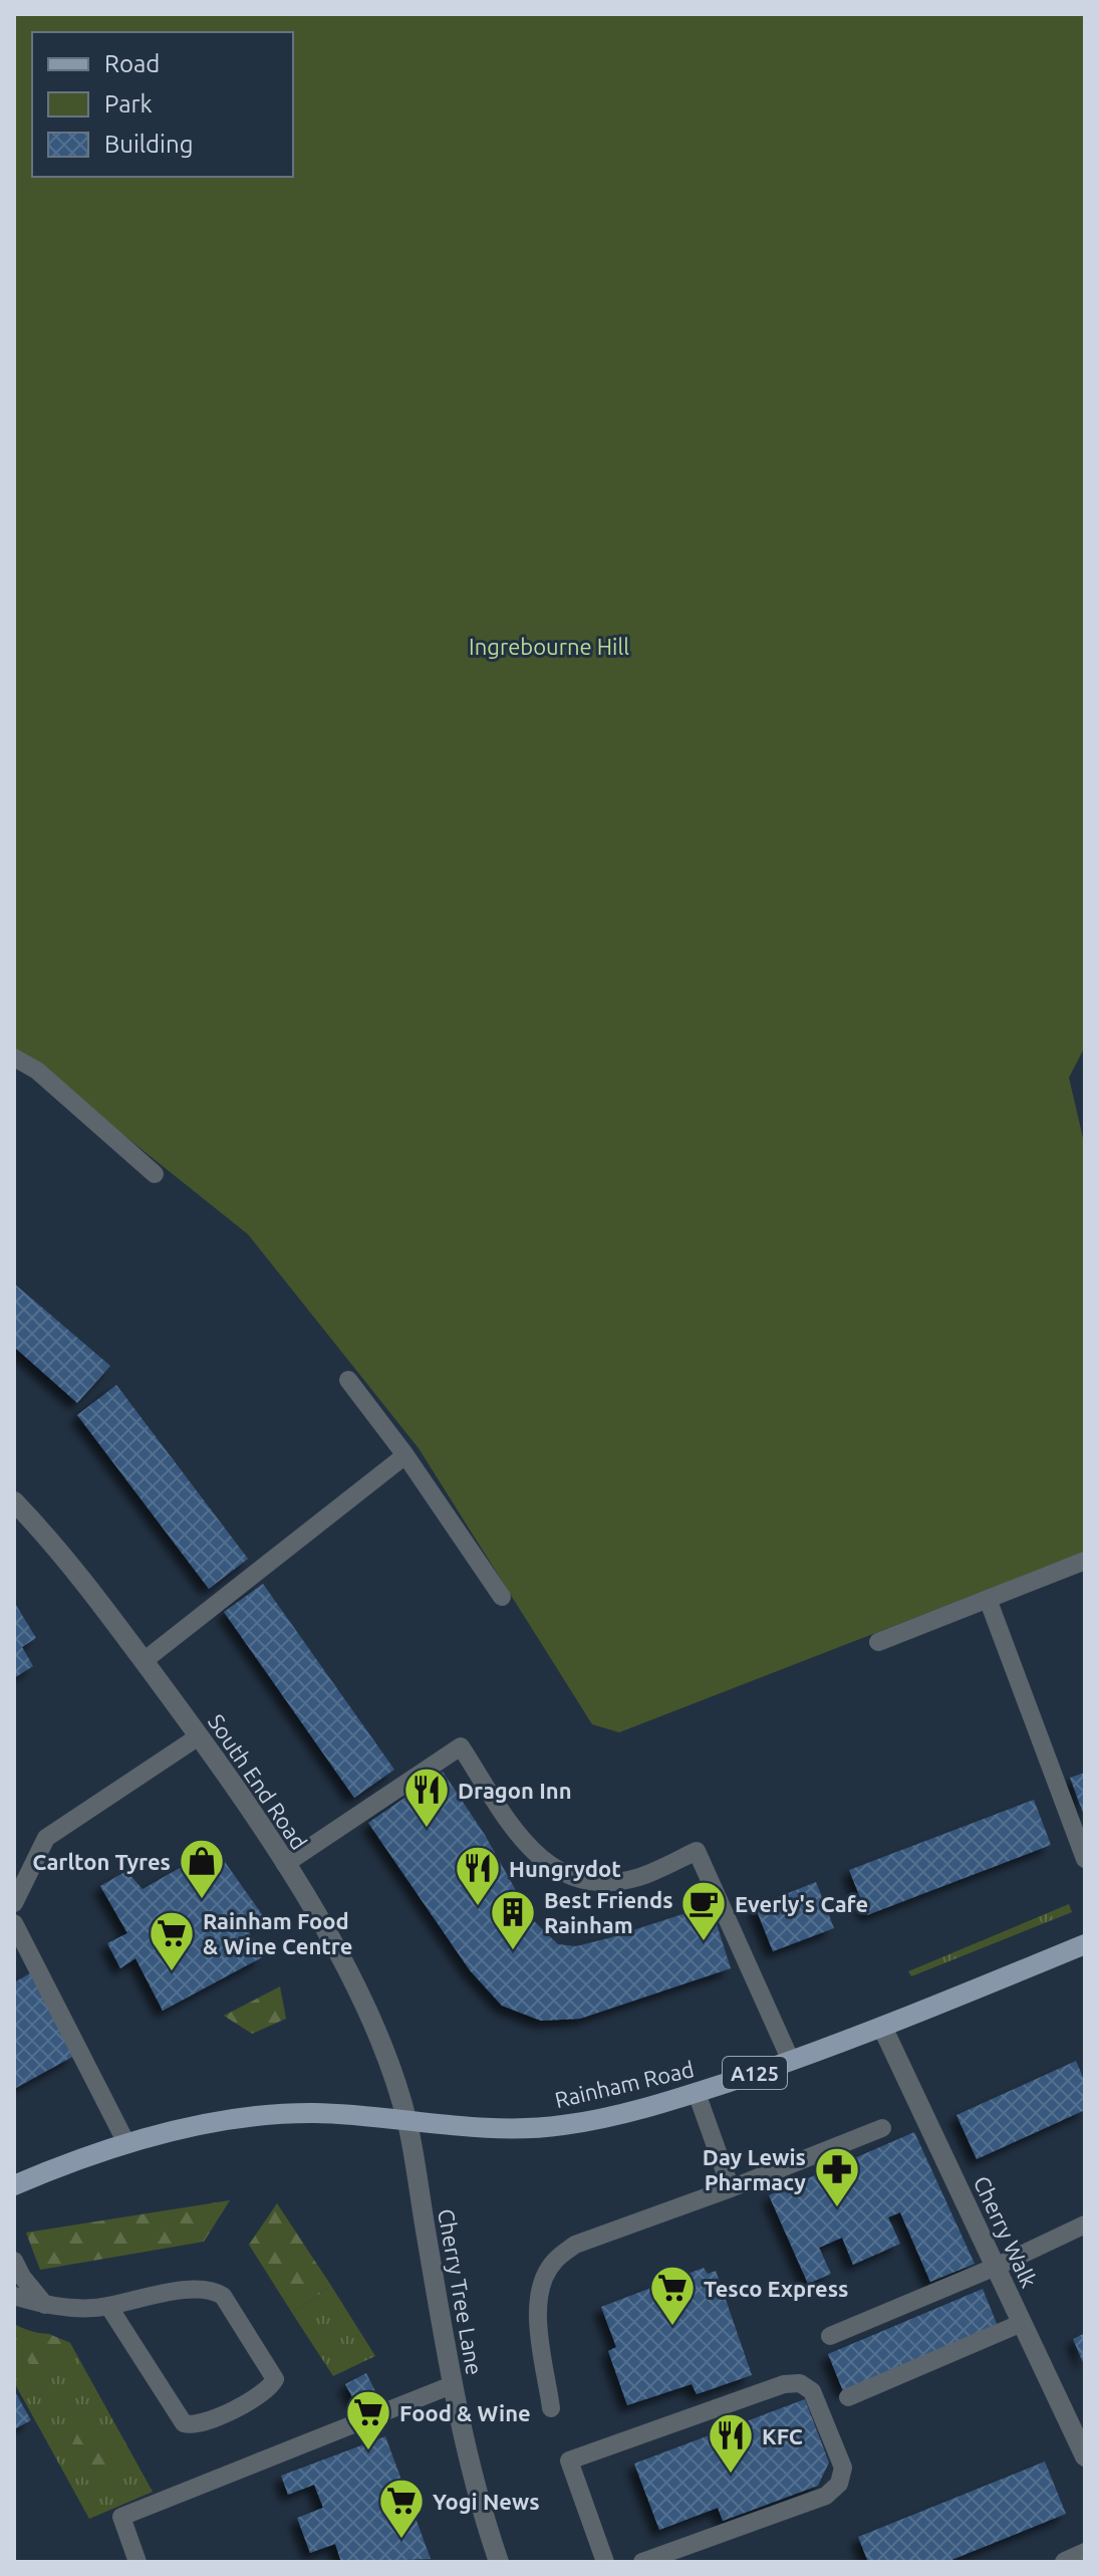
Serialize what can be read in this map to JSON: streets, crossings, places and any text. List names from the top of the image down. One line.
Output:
{"streets":{"main road":["A125","Rainham Road"],"street":["South End Road","Cherry Walk","Cherry Tree Lane"]},"crossings":[["South End Road","Rainham Road"],["South End Road","Cherry Tree Lane"],["Rainham Road","Cherry Walk"],["Rainham Road","Cherry Tree Lane"]],"parks":["Ingrebourne Hill"],"places":{"restaurant":["Dragon Inn","Hungrydot","KFC"],"shop":["Carlton Tyres"],"cafe":["Everly's Cafe"],"building":["Best Friends Rainham"],"supermarket":["Rainham Food & Wine Centre","Tesco Express","Food & Wine","Yogi News"],"pharmacy":["Day Lewis Pharmacy"]},"legend":["Road","Park","Building"]}
